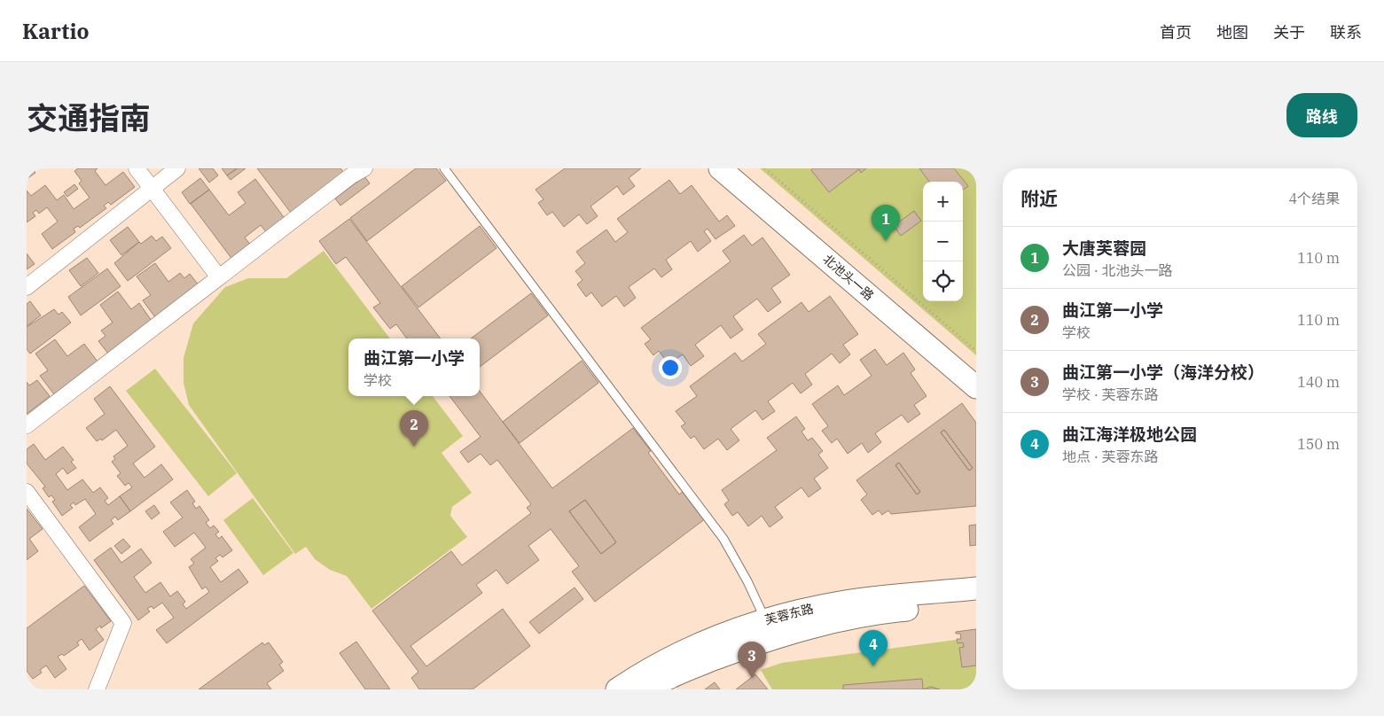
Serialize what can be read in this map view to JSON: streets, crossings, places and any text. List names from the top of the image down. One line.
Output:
{"streets":{"main road":["北池头一路","芙蓉东路"]},"page":{"header":"Kartio","nav":["首页","地图","关于","联系"],"title":"交通指南","buttons":"路线","heading":["附近","4个结果"],"map_buttons":["+","−"],"pins":["1","2","4","3"],"list":[{"mark":"1","name":"大唐芙蓉园","note":"公园 · 北池头一路","value":"110 m"},{"mark":"2","name":"曲江第一小学","note":"学校","value":"110 m"},{"mark":"3","name":"曲江第一小学（海洋分校）","note":"学校 · 芙蓉东路","value":"140 m"},{"mark":"4","name":"曲江海洋极地公园","note":"地点 · 芙蓉东路","value":"150 m"}],"popup":["曲江第一小学","学校"]}}
